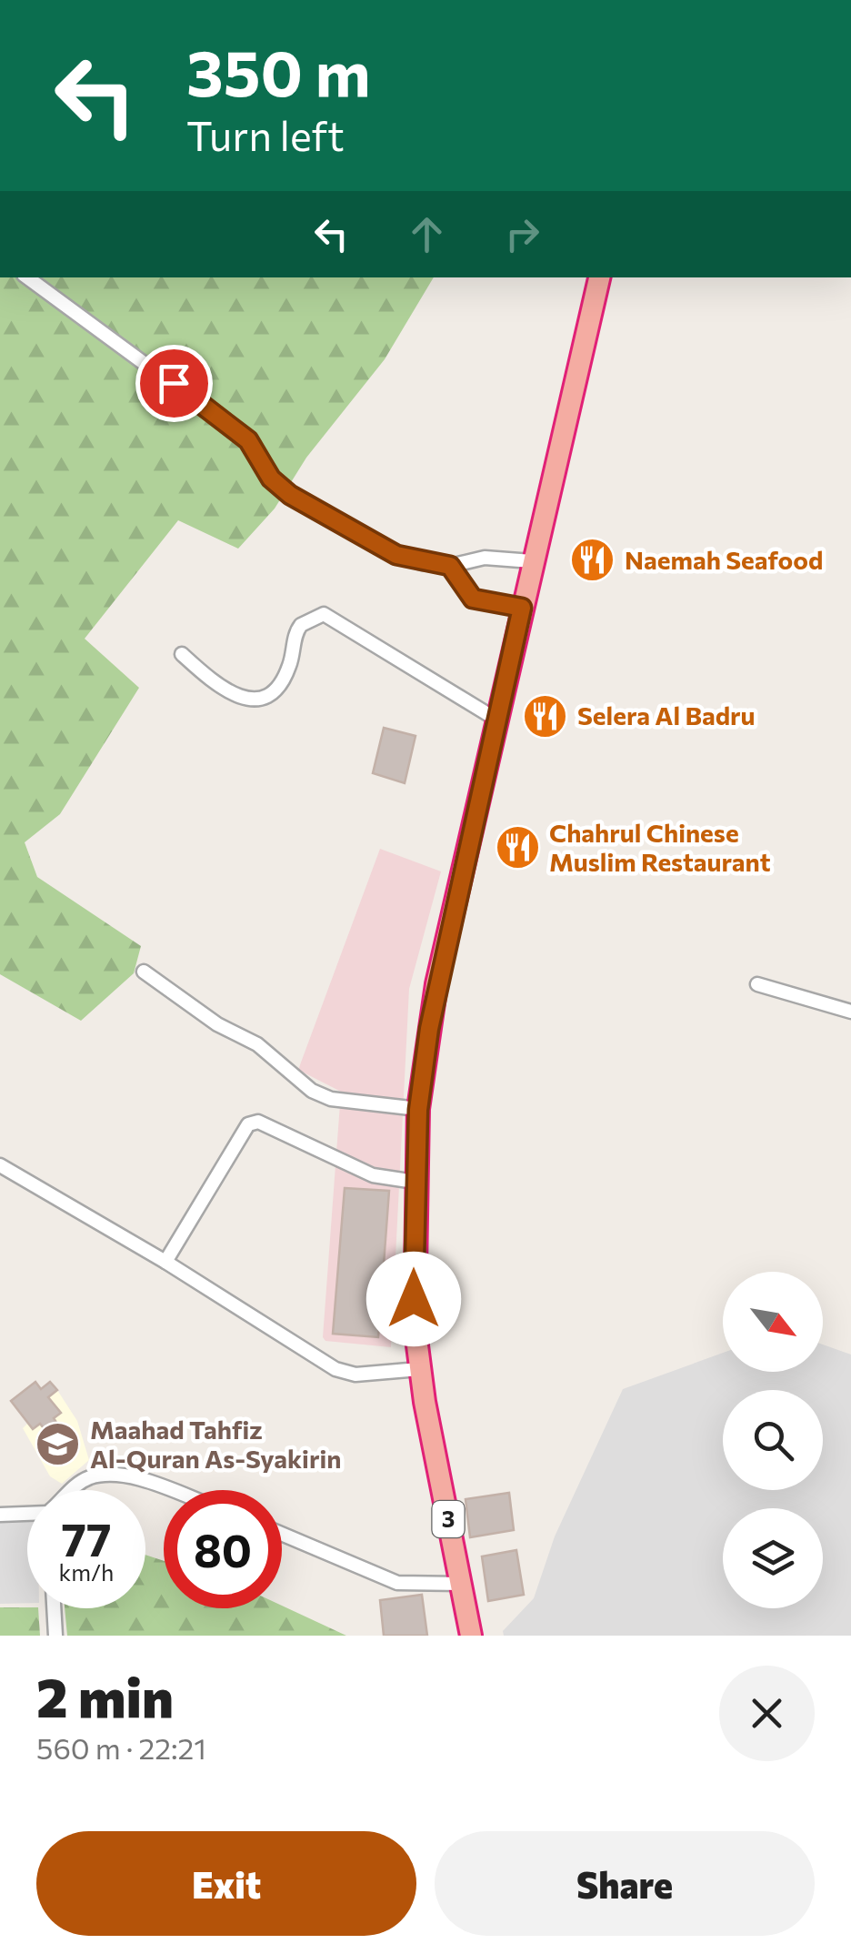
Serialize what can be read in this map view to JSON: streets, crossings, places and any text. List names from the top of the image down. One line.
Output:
{"streets":{"highway":["3"]},"places":{"restaurant":["Naemah Seafood","Selera Al Badru","Chahrul Chinese Muslim Restaurant"],"school or university":["Maahad Tahfiz Al-Quran As-Syakirin"]},"north":"bottom right","page":{"turn":["350 m","Turn left"],"speed":"77 km/h","limit":"80","heading":["2 min","560 m · 22:21"],"buttons":["Exit","Share"]}}
